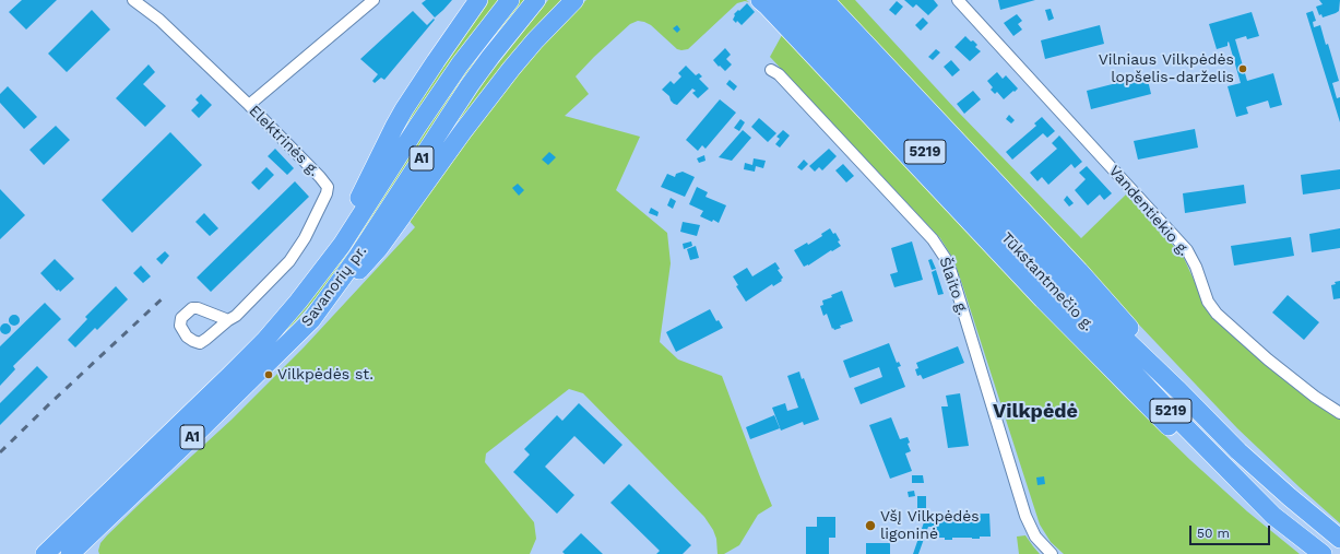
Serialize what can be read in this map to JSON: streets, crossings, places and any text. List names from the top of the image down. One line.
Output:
{"streets":{"highway":["5219","A1","Tūkstantmečio g.","Savanorių pr."],"street":["Elektrinės g.","Vandentiekio g.","Šlaito g."]},"districts":["Vilkpėdė"],"places":["Vilniaus Vilkpėdės lopšelis-darželis","Vilkpėdės st.","VšĮ Vilkpėdės ligoninė"],"scale_bar":"50 m"}
